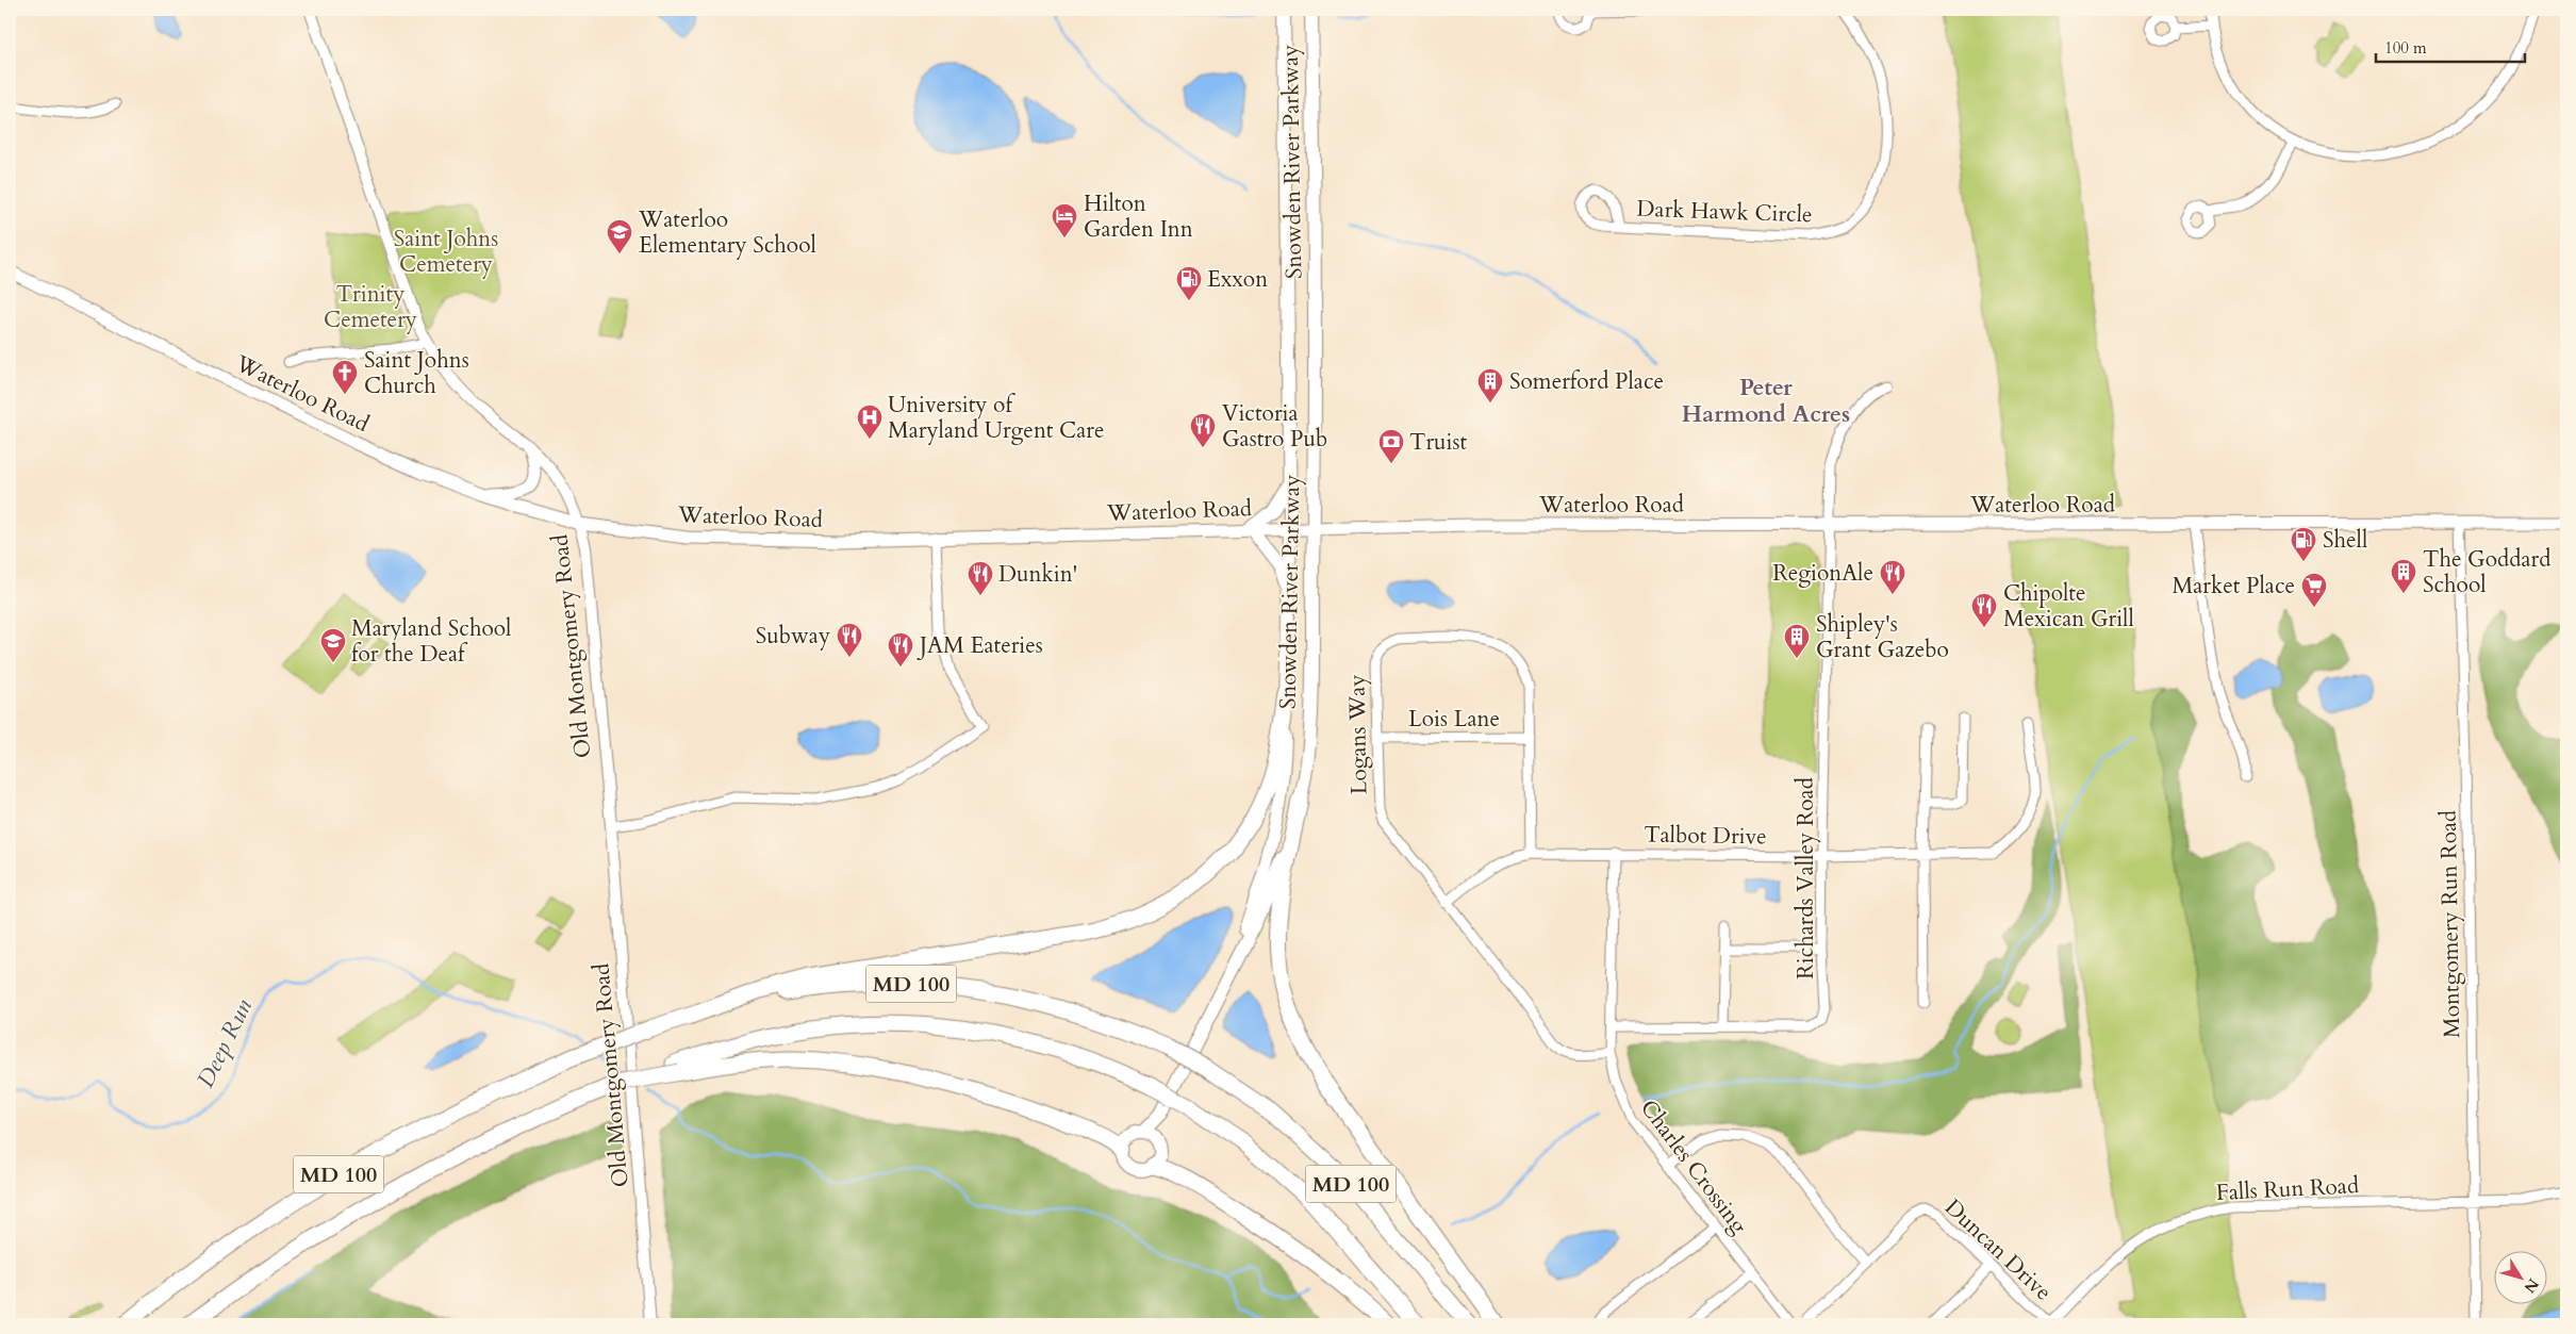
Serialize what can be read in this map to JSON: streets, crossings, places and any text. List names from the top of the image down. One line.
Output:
{"streets":{"highway":["MD 100"],"main road":["Snowden River Parkway","Waterloo Road"],"street":["Dark Hawk Circle","Old Montgomery Road","Lois Lane","Logans Way","Talbot Drive","Richards Valley Road","Montgomery Run Road","Charles Crossing","Falls Run Road","Duncan Drive"]},"crossings":[["Snowden River Parkway","Waterloo Road"],["Waterloo Road","Old Montgomery Road"],["Waterloo Road","Richards Valley Road"],["Waterloo Road","Montgomery Run Road"],["Lois Lane","Logans Way"],["Logans Way","Talbot Drive"],["Logans Way","Charles Crossing"],["Talbot Drive","Richards Valley Road"],["Talbot Drive","Charles Crossing"],["Richards Valley Road","Charles Crossing"],["Montgomery Run Road","Falls Run Road"],["Falls Run Road","Duncan Drive"]],"districts":["Peter Harmond Acres"],"water":["Deep Run"],"parks":["Saint Johns Cemetery","Trinity Cemetery"],"places":{"hotel":["Hilton Garden Inn"],"school or university":["Waterloo Elementary School","Maryland School for the Deaf"],"fuel station":["Exxon","Shell"],"church":["Saint Johns Church"],"building":["Somerford Place","The Goddard School","Shipley's Grant Gazebo"],"hospital":["University of Maryland Urgent Care"],"restaurant":["Victoria Gastro Pub","RegionAle","Dunkin'","Chipolte Mexican Grill","Subway","JAM Eateries"],"bank":["Truist"],"supermarket":["Market Place"]},"scale_bar":"100 m","north":"bottom right"}
